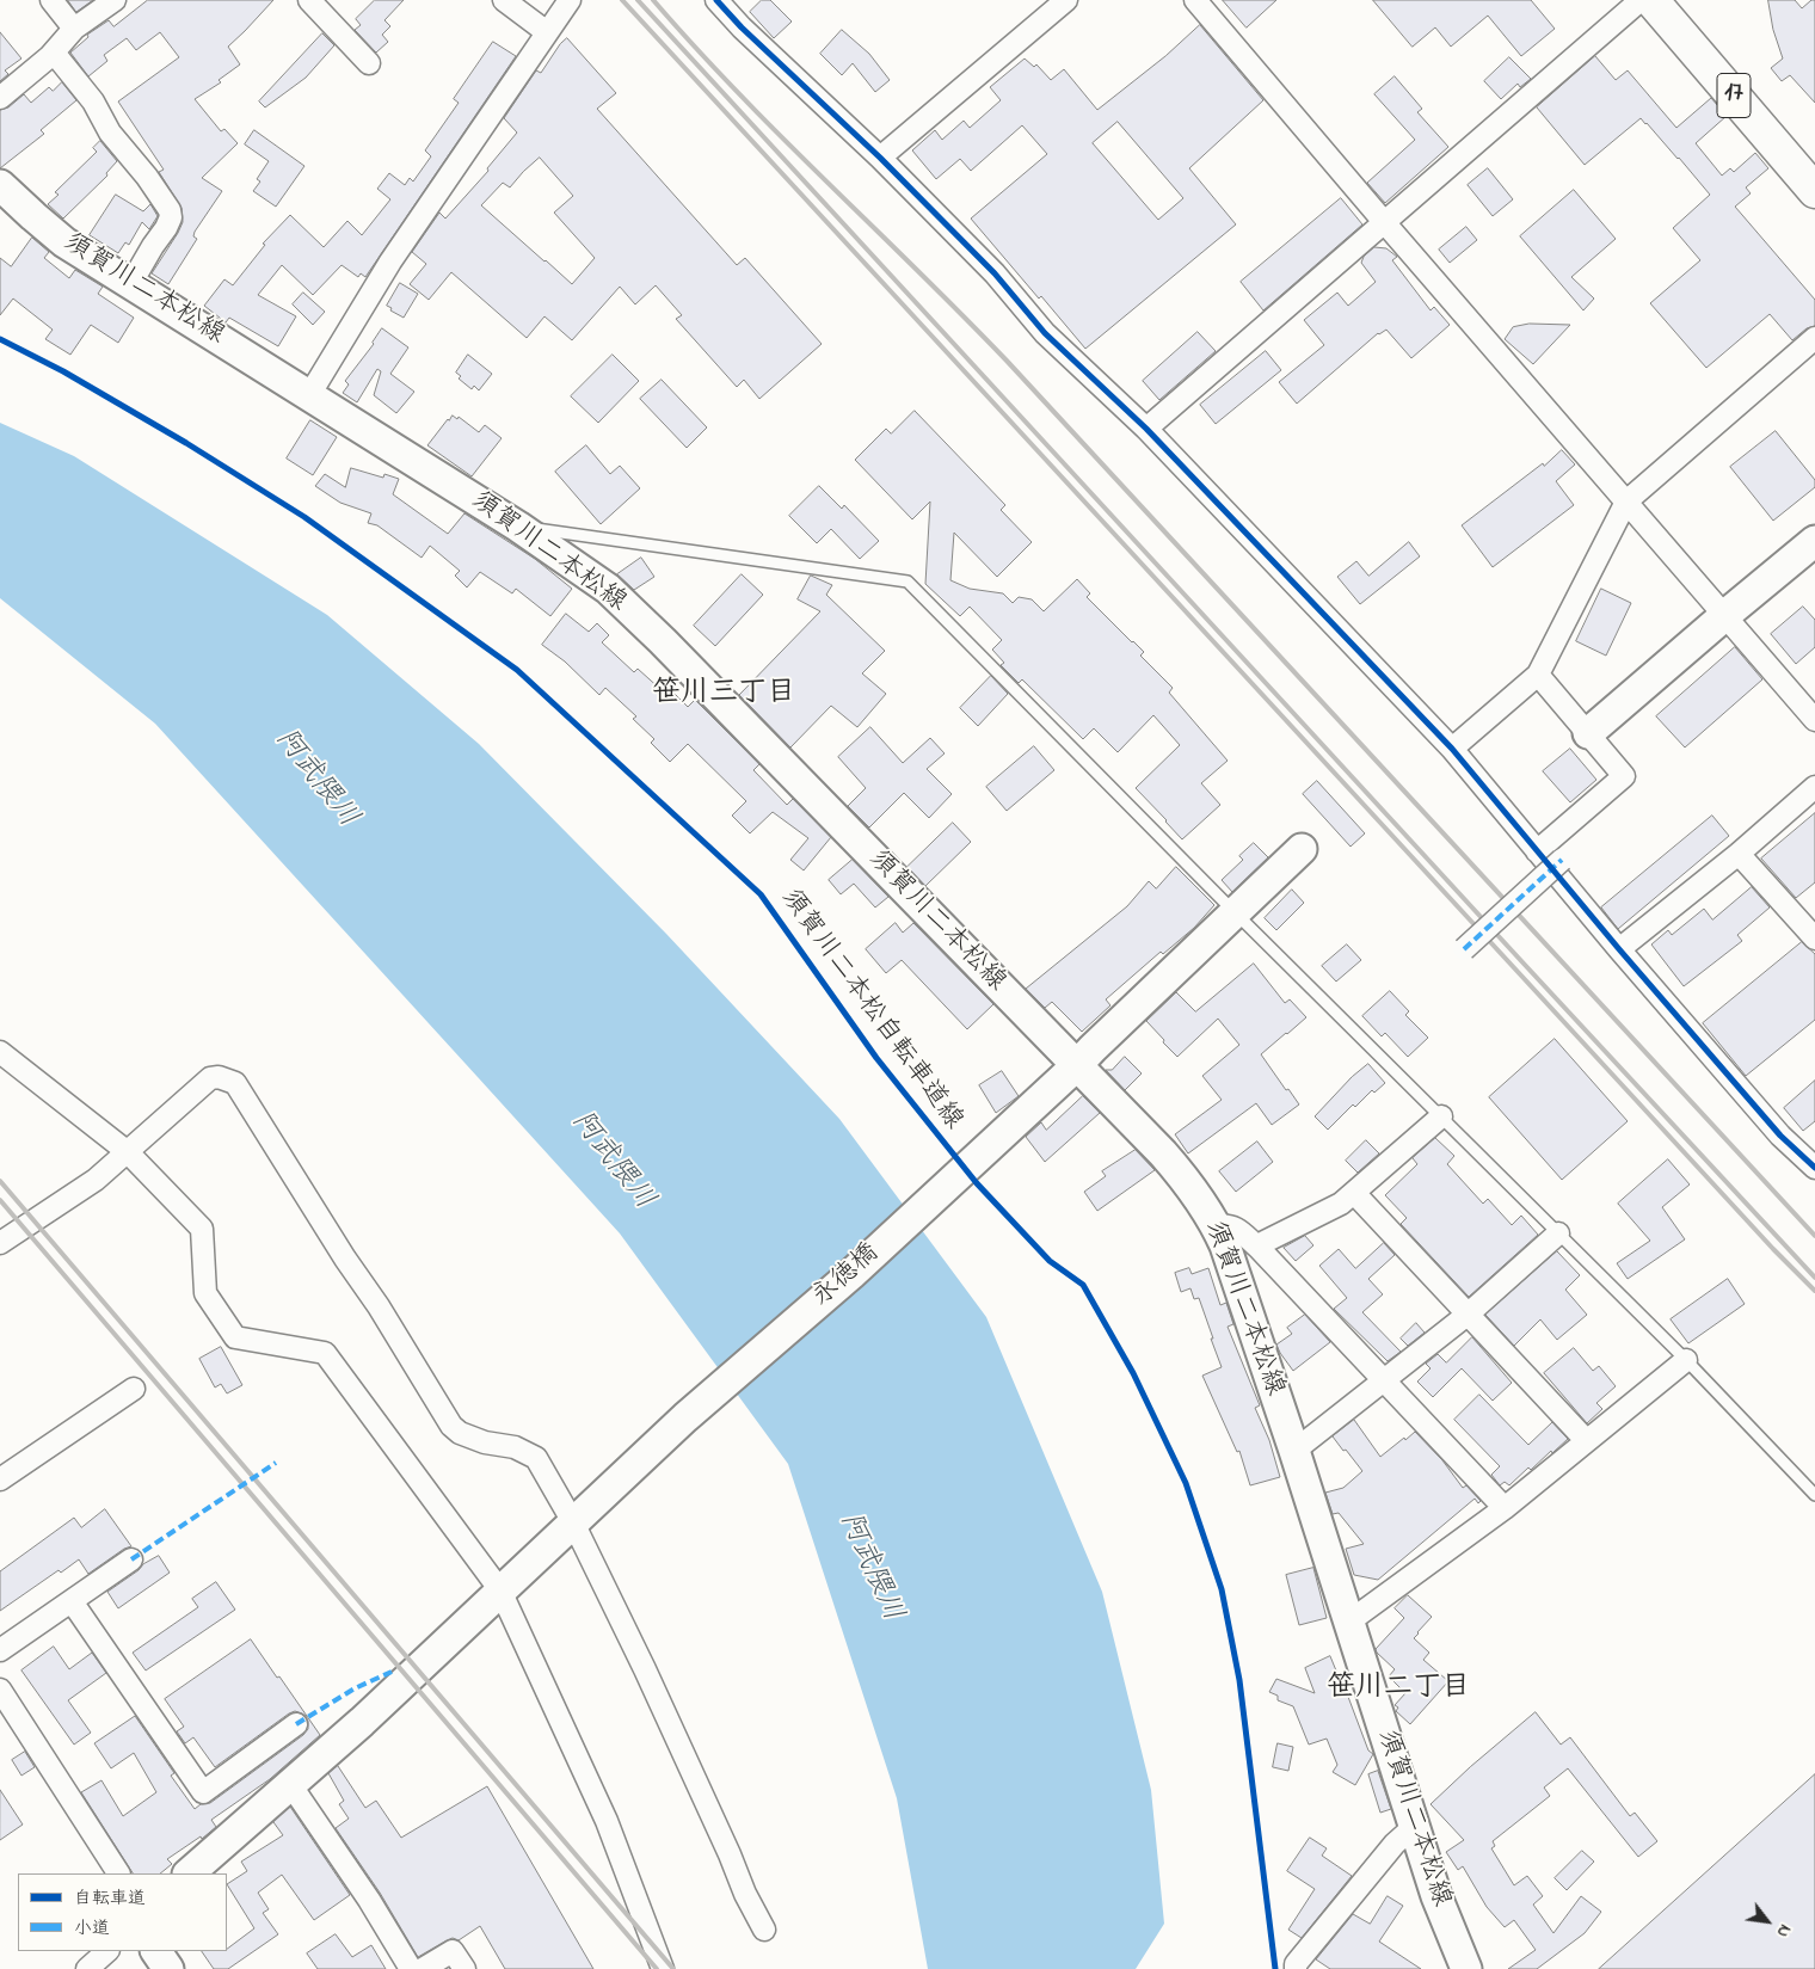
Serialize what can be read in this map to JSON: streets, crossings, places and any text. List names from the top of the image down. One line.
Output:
{"streets":{"main road":["17","須賀川二本松線","永徳橋"],"cycle path":["須賀川二本松自転車道線"]},"crossings":[["須賀川二本松線","永徳橋"]],"districts":["笹川三丁目","笹川二丁目"],"water":["阿武隈川"],"legend":["自転車道","小道"],"north":"bottom right"}
